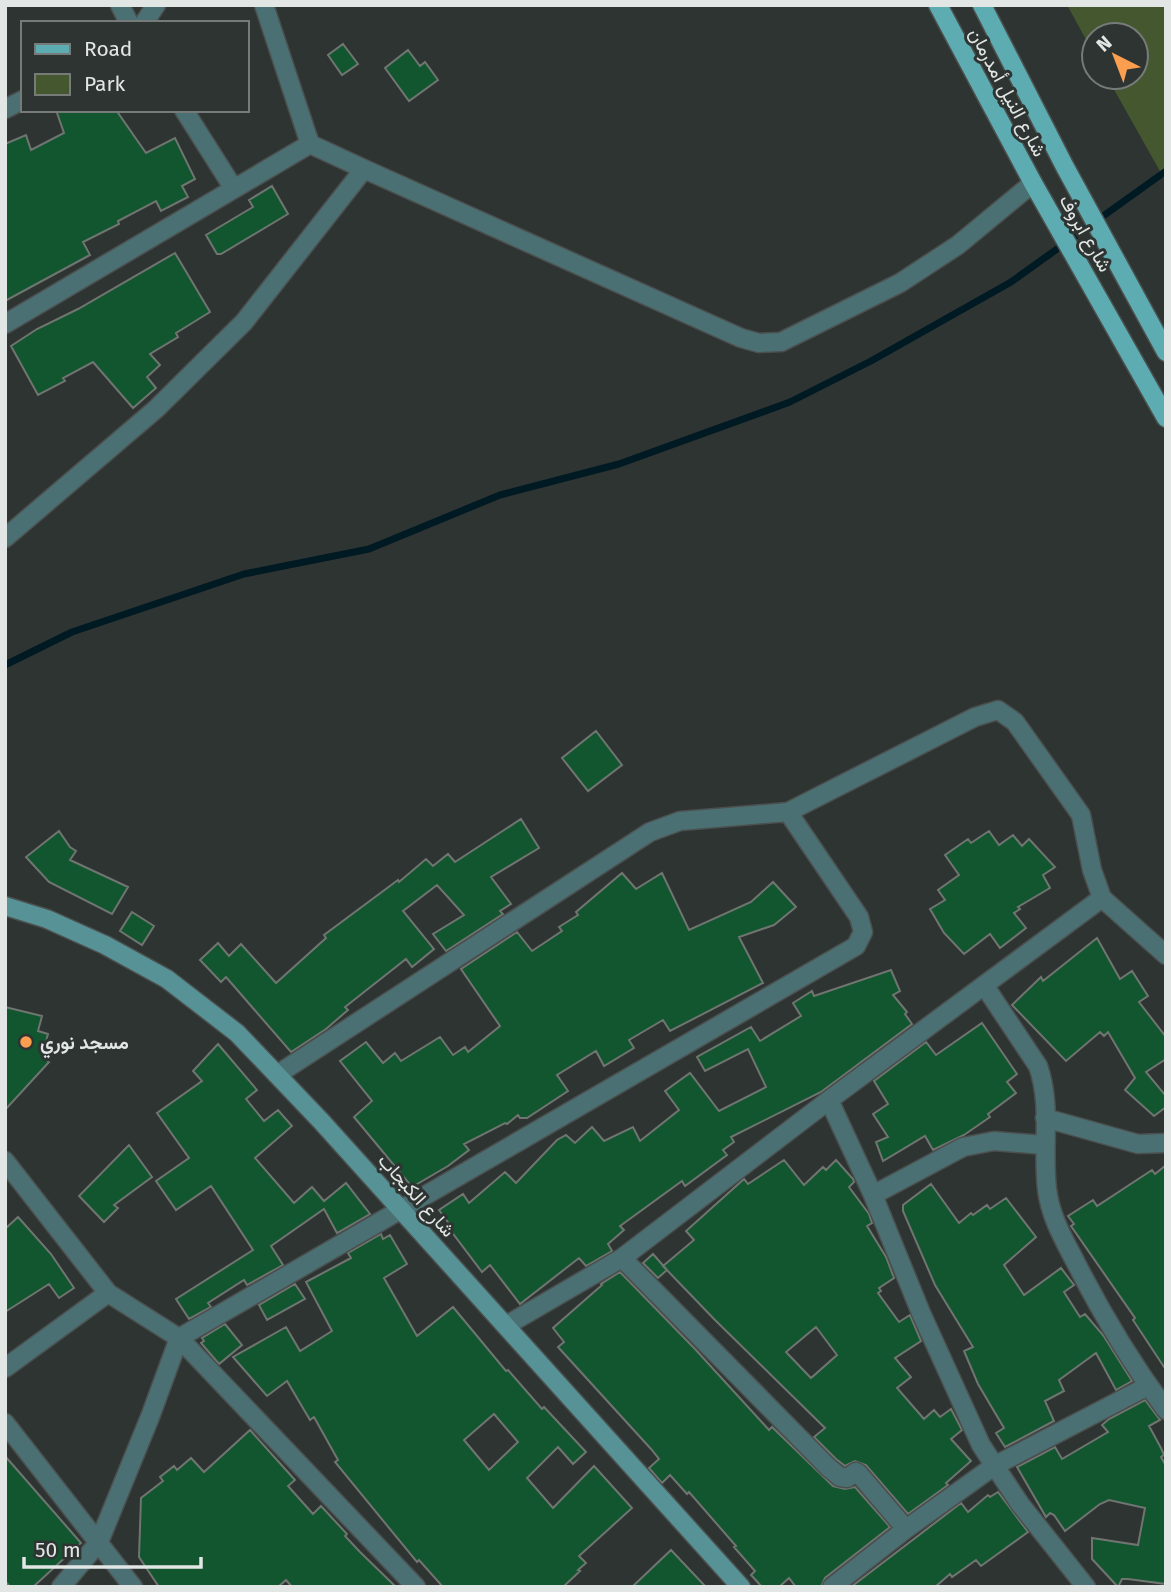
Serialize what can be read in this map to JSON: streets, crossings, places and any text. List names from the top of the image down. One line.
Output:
{"streets":{"main road":["شارع النيل أمدرمان","شارع ابروف","شارع الكبجاب"]},"crossings":[["شارع النيل أمدرمان","شارع ابروف"]],"places":["مسجد نوري"],"legend":["Road","Park"],"scale_bar":"50 m","north":"top left"}
